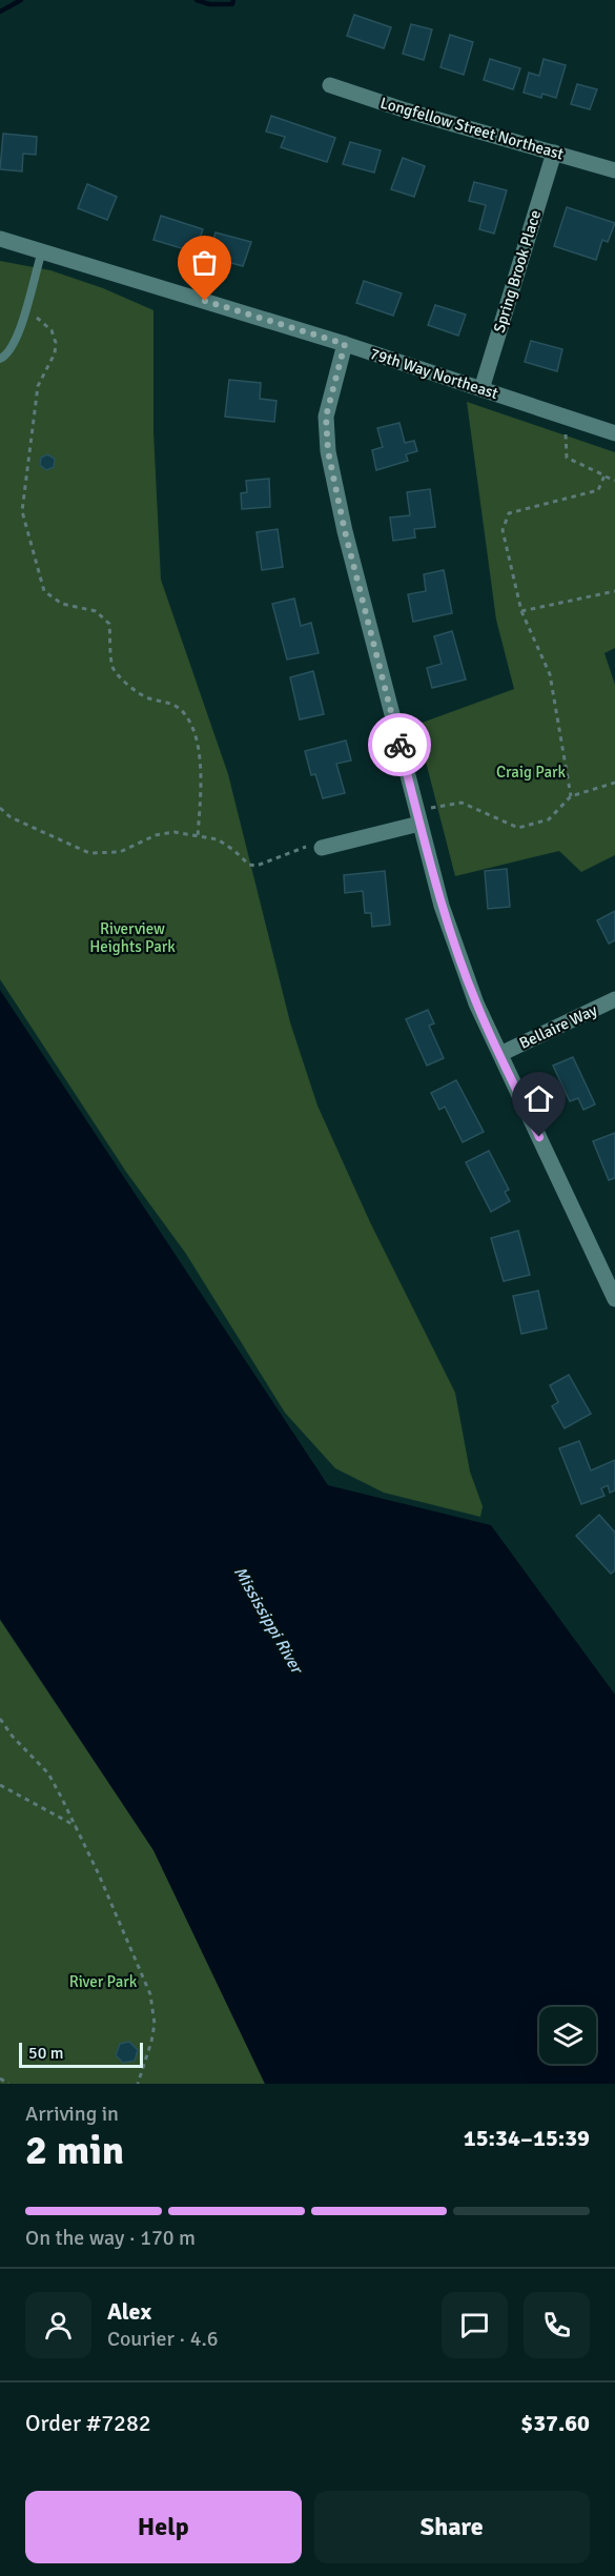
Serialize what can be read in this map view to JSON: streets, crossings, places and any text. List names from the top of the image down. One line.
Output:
{"streets":{"street":["Longfellow Street Northeast","Spring Brook Place","79th Way Northeast","Bellaire Way"]},"crossings":[["Longfellow Street Northeast","Spring Brook Place"],["Spring Brook Place","79th Way Northeast"]],"water":["Mississippi River"],"parks":["Craig Park","Riverview Heights Park","River Park"],"scale_bar":"50 m","page":{"scale":"50 m","heading":["2 min","Arriving in","15:34–15:39"],"panel":["Alex","Courier · 4.6","Order #7282","$37.60"],"bar":"On the way · 170 m","buttons":["Help","Share"]}}
